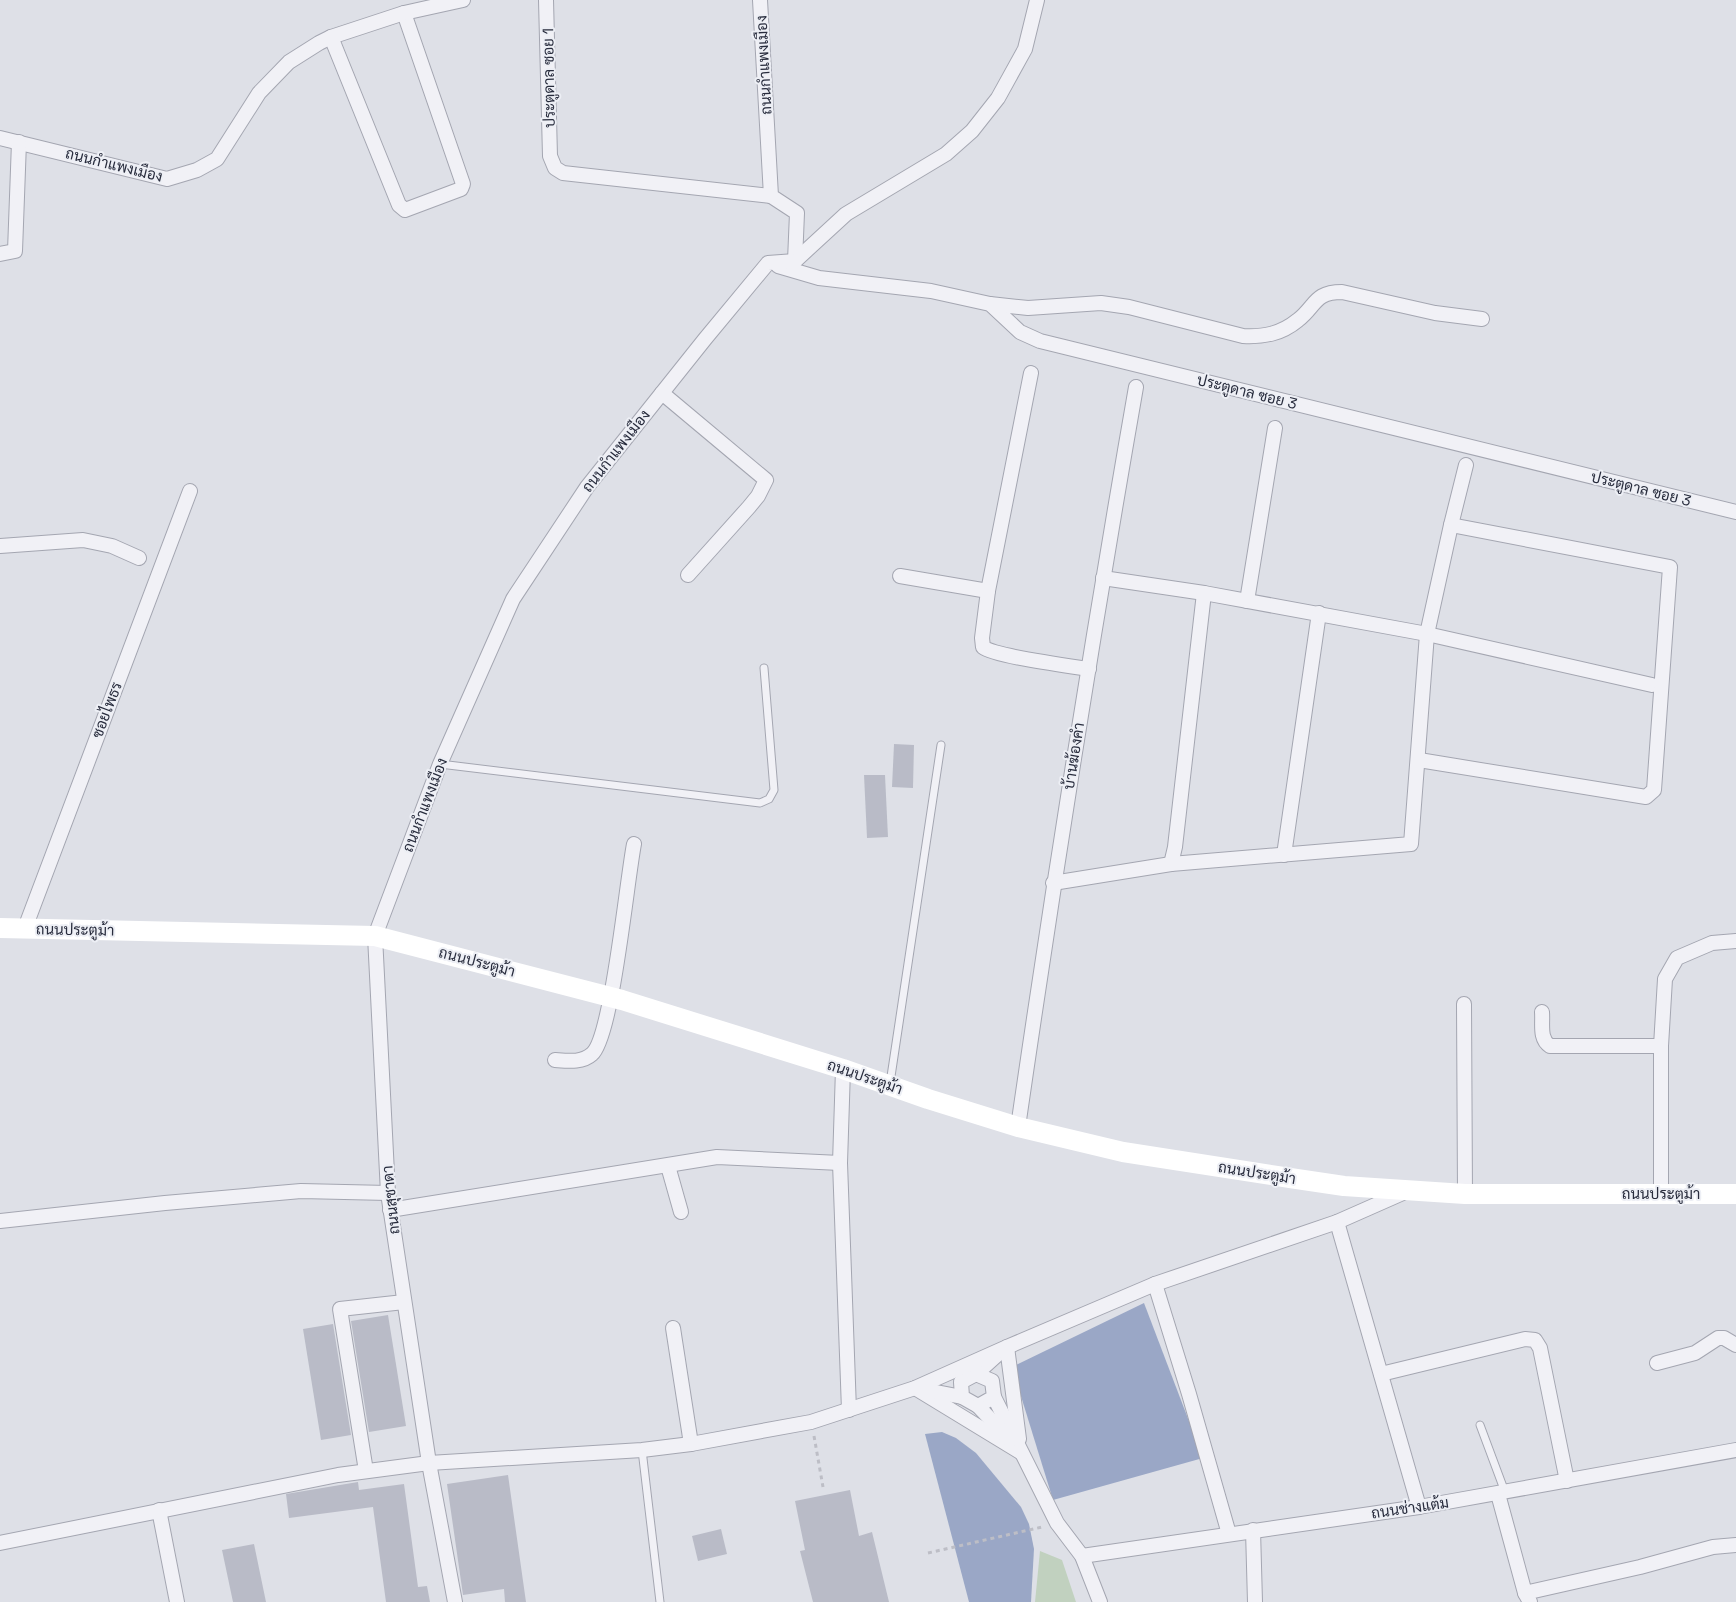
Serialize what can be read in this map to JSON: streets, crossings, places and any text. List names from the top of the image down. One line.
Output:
{"streets":{"main road":["ถนนประตูม้า"],"street":["ถนนกำแพงเมือง","ประตูดาล ซอย 1","ประตูดาล ซอย 3","ซอยไพธร","บ้านฆ้องคำ","ถนนสุชาดา","ถนนช่างแต้ม"]},"crossings":[["ถนนกำแพงเมือง","ประตูดาล ซอย 1"],["ถนนกำแพงเมือง","ถนนประตูม้า"],["ถนนกำแพงเมือง","ถนนสุชาดา"],["ซอยไพธร","ถนนประตูม้า"],["บ้านฆ้องคำ","ถนนประตูม้า"],["ถนนประตูม้า","ถนนสุชาดา"]]}
